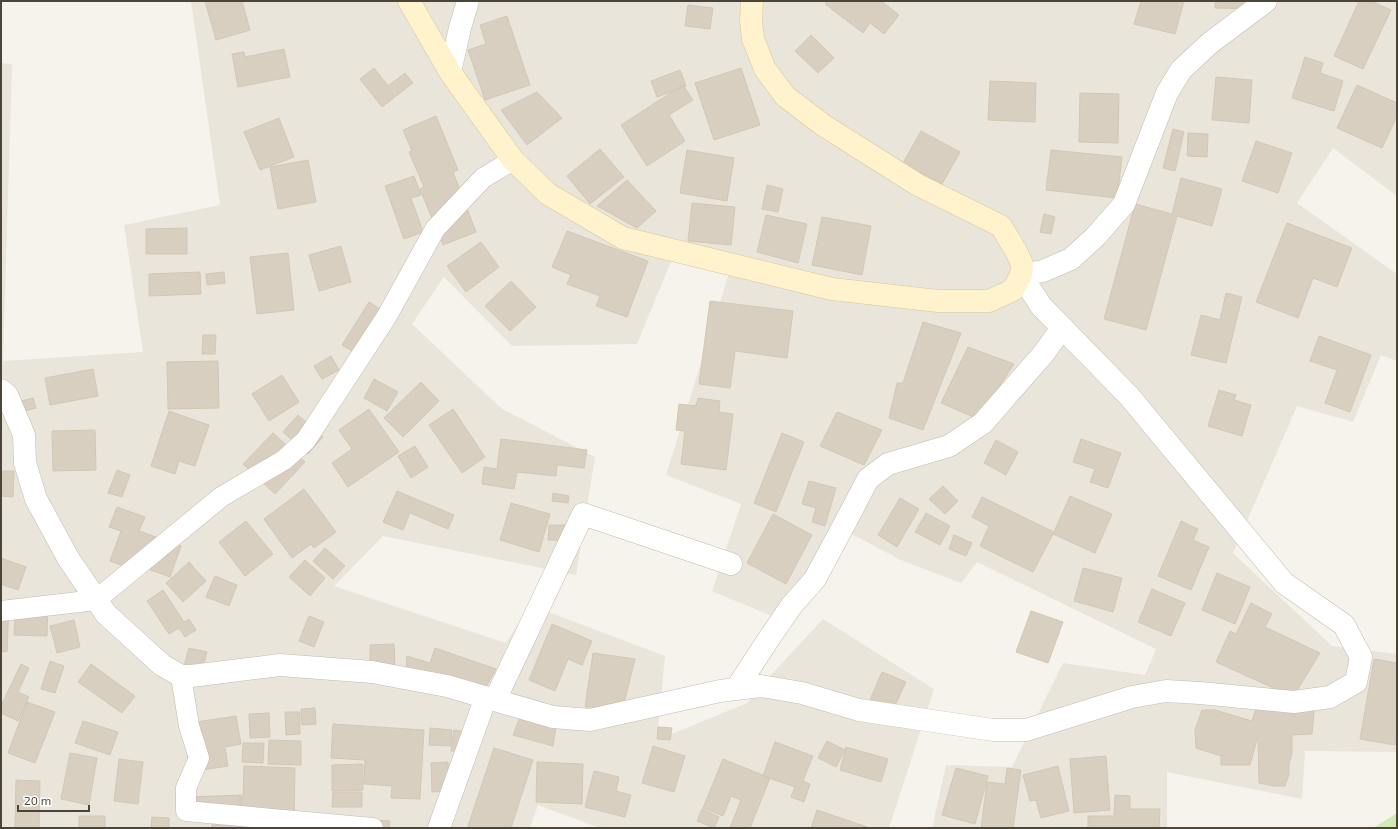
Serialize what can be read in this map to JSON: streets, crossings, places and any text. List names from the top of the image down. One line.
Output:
{"scale_bar":"20 m"}
